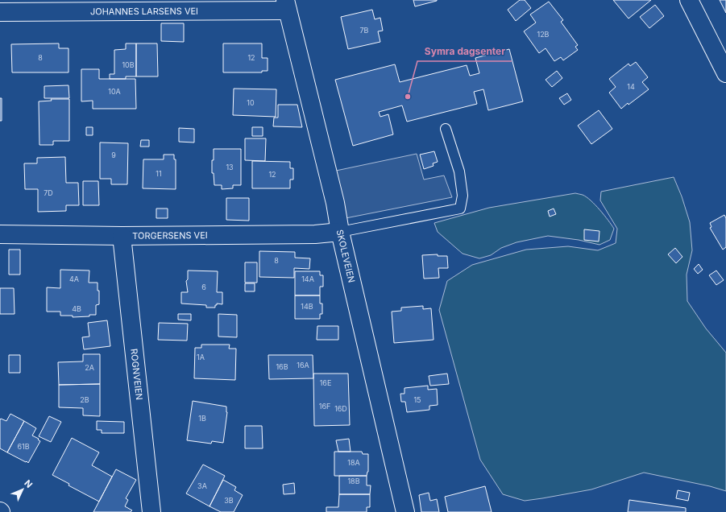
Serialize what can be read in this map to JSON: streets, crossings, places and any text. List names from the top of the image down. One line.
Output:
{"streets":{"street":["JOHANNES LARSENS VEI","TORGERSENS VEI","SKOLEVEIEN","ROGNVEIEN"]},"crossings":[["JOHANNES LARSENS VEI","SKOLEVEIEN"],["TORGERSENS VEI","SKOLEVEIEN"],["TORGERSENS VEI","ROGNVEIEN"]],"places":["Symra dagsenter"],"house_numbers":["7B","12B","8","12","10B","14","10A","10","9","13","11","12","7D","8","4A","14A","6","14B","4B","1A","16A","16B","2A","16E","2B","15","16F","16D","1B","61B","18A","18B","3A","3B"],"north":"top right"}
